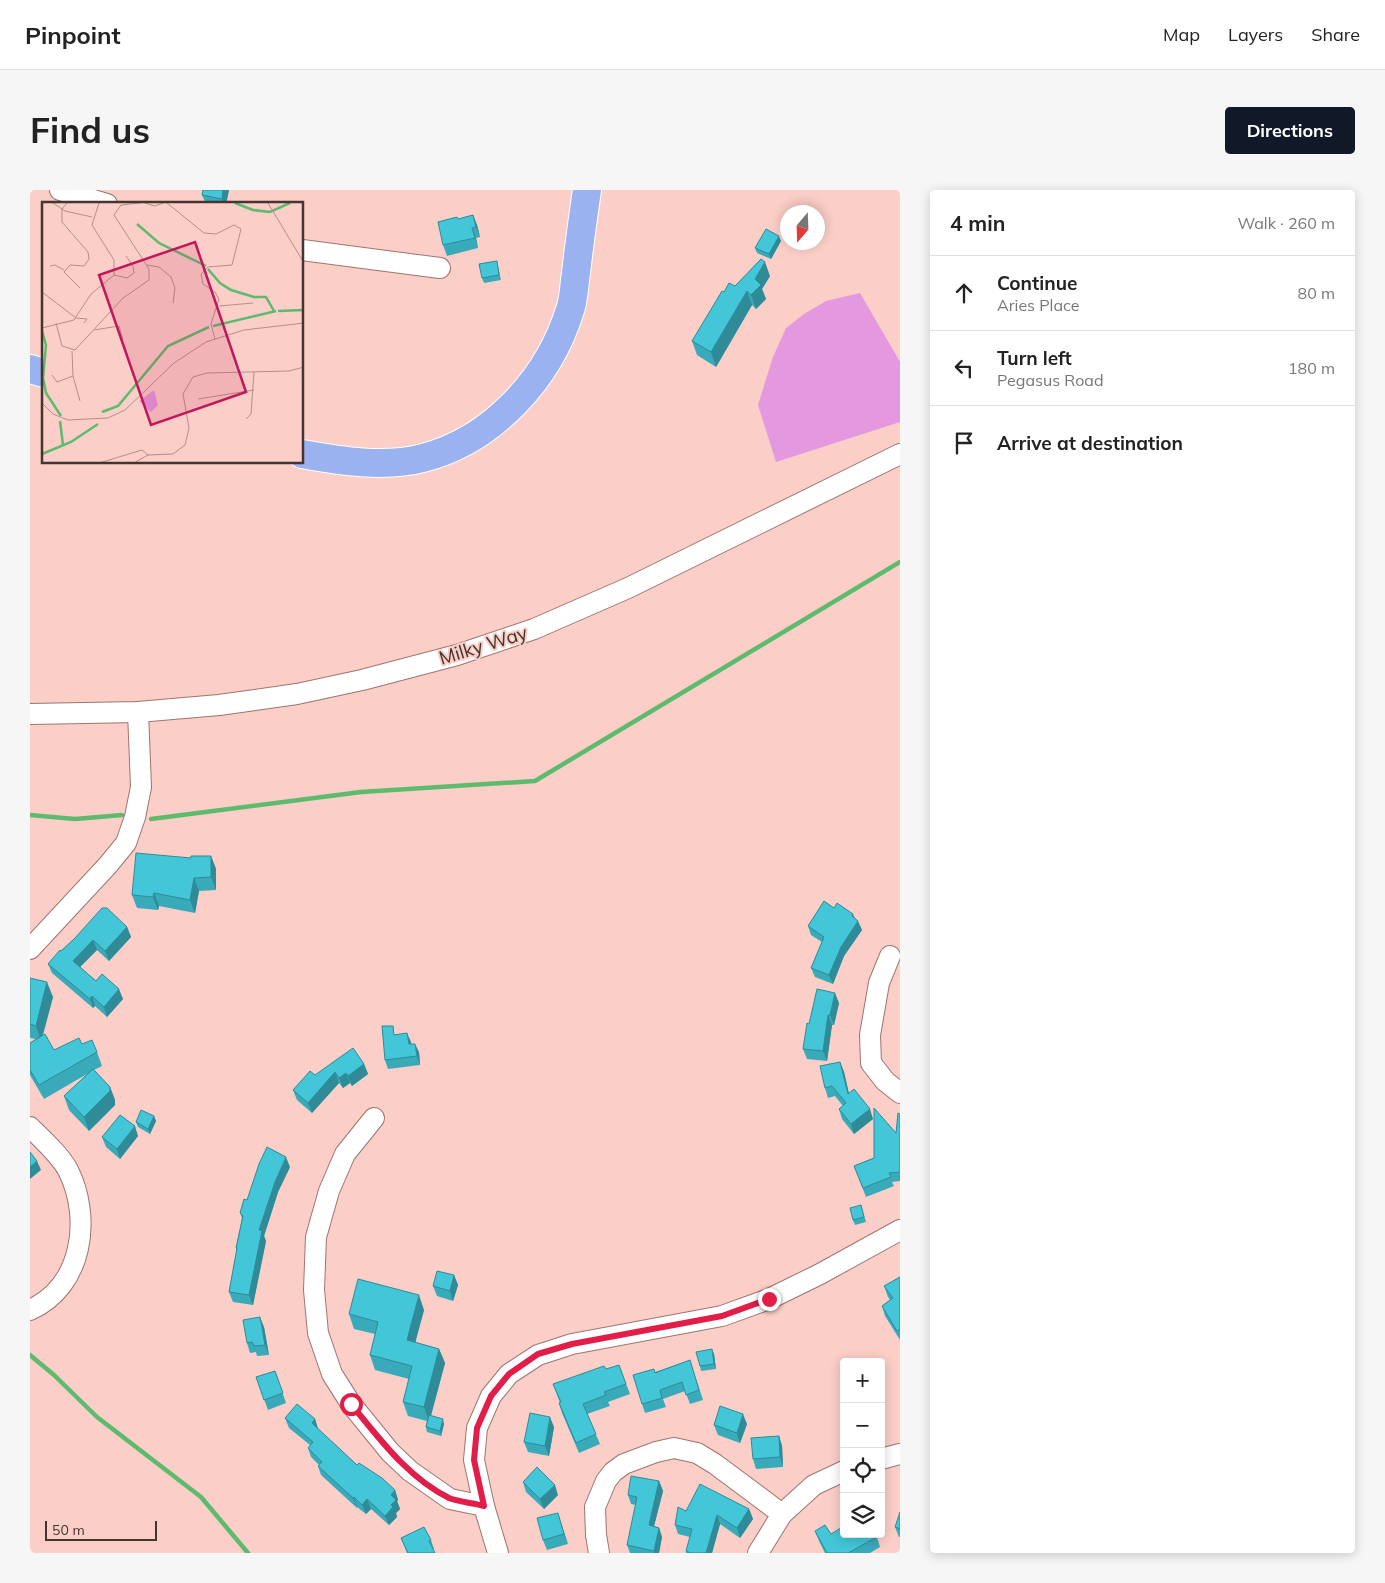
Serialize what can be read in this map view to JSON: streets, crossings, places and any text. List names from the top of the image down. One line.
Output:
{"streets":{"street":["Milky Way"]},"scale_bar":"50 m","north":"bottom","page":{"header":"Pinpoint","nav":["Map","Layers","Share"],"buttons":"Directions","title":"Find us","heading":["4 min","Walk · 260 m"],"list":[["Continue","Aries Place","80 m"],["Turn left","Pegasus Road","180 m"],"Arrive at destination"],"map_buttons":["+","−"],"scale":"50 m"}}
